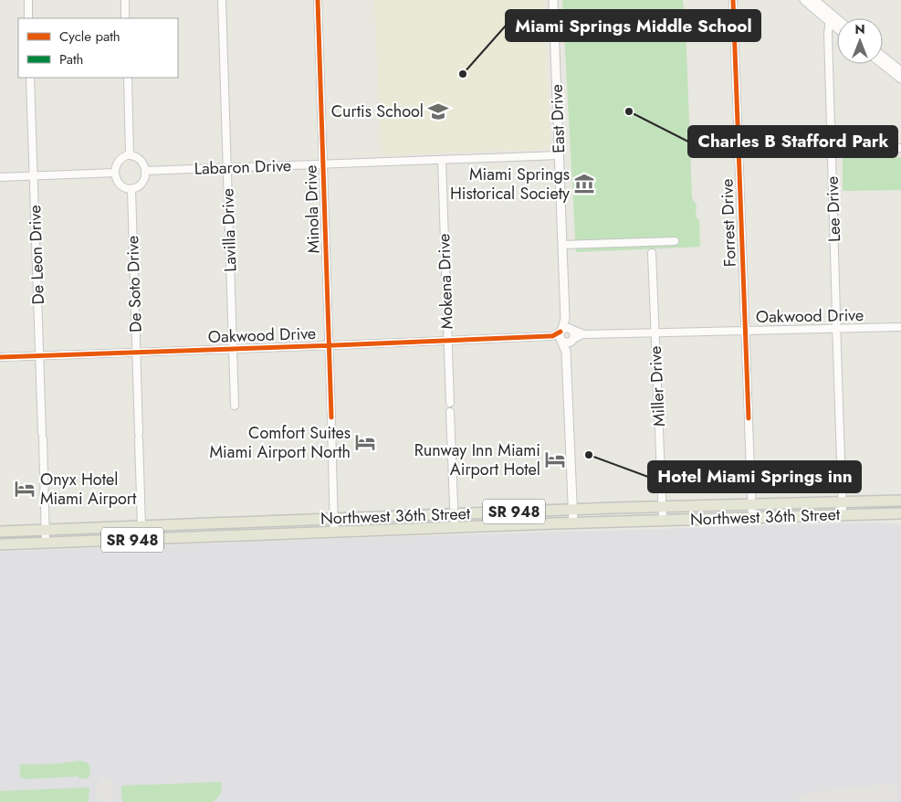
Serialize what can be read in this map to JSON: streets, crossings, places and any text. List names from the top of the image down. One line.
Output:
{"streets":{"main road":["SR 948","Northwest 36th Street"],"street":["East Drive","Labaron Drive","Minola Drive","Lee Drive","Forrest Drive","Lavilla Drive","De Leon Drive","Mokena Drive","De Soto Drive","Oakwood Drive","Miller Drive"]},"crossings":[["East Drive","Labaron Drive"],["East Drive","Oakwood Drive"],["East Drive","Northwest 36th Street"],["Labaron Drive","Minola Drive"],["Labaron Drive","Lavilla Drive"],["Labaron Drive","Mokena Drive"],["Labaron Drive","De Soto Drive"],["Minola Drive","Oakwood Drive"],["Minola Drive","Northwest 36th Street"],["Forrest Drive","Oakwood Drive"],["Forrest Drive","Northwest 36th Street"],["Lavilla Drive","Oakwood Drive"],["De Leon Drive","Oakwood Drive"],["De Leon Drive","Northwest 36th Street"],["Mokena Drive","Oakwood Drive"],["De Soto Drive","Oakwood Drive"],["De Soto Drive","Northwest 36th Street"],["Oakwood Drive","Miller Drive"],["Miller Drive","Northwest 36th Street"]],"places":{"other":["Miami Springs Middle School","Charles B Stafford Park","Hotel Miami Springs inn"],"school or university":["Curtis School"],"museum":["Miami Springs Historical Society"],"hotel":["Comfort Suites Miami Airport North","Runway Inn Miami Airport Hotel","Onyx Hotel Miami Airport"]},"legend":["Cycle path","Path"],"north":"top"}
